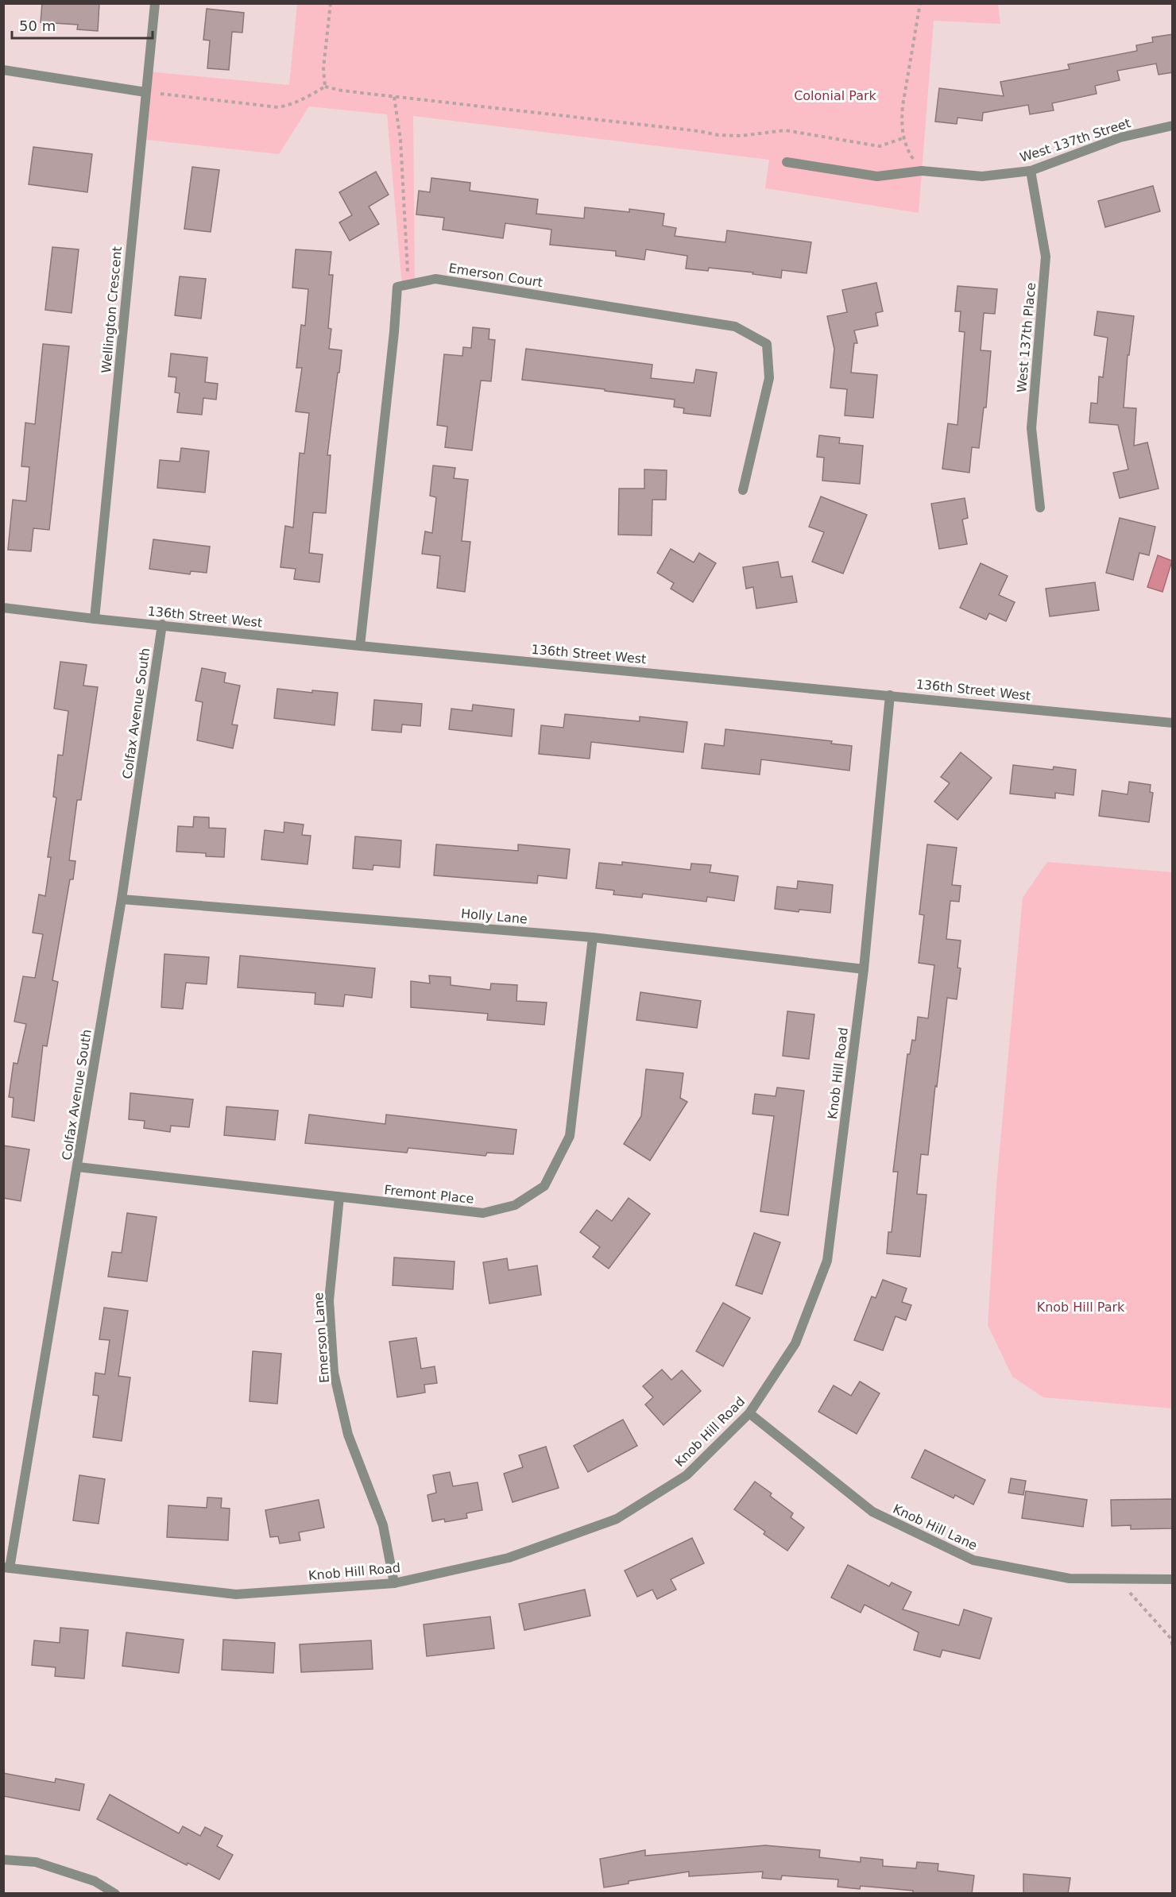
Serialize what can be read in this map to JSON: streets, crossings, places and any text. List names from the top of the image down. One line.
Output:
{"streets":{"street":["West 137th Street","Emerson Court","Wellington Crescent","West 137th Place","136th Street West","Colfax Avenue South","Holly Lane","Knob Hill Road","Fremont Place","Emerson Lane","Knob Hill Lane"]},"crossings":[["West 137th Street","West 137th Place"],["Wellington Crescent","136th Street West"],["136th Street West","Colfax Avenue South"],["136th Street West","Knob Hill Road"],["Colfax Avenue South","Holly Lane"],["Colfax Avenue South","Knob Hill Road"],["Colfax Avenue South","Fremont Place"],["Holly Lane","Knob Hill Road"],["Holly Lane","Fremont Place"],["Knob Hill Road","Emerson Lane"],["Knob Hill Road","Knob Hill Lane"],["Fremont Place","Emerson Lane"]],"parks":["Colonial Park","Knob Hill Park"],"scale_bar":"50 m"}
